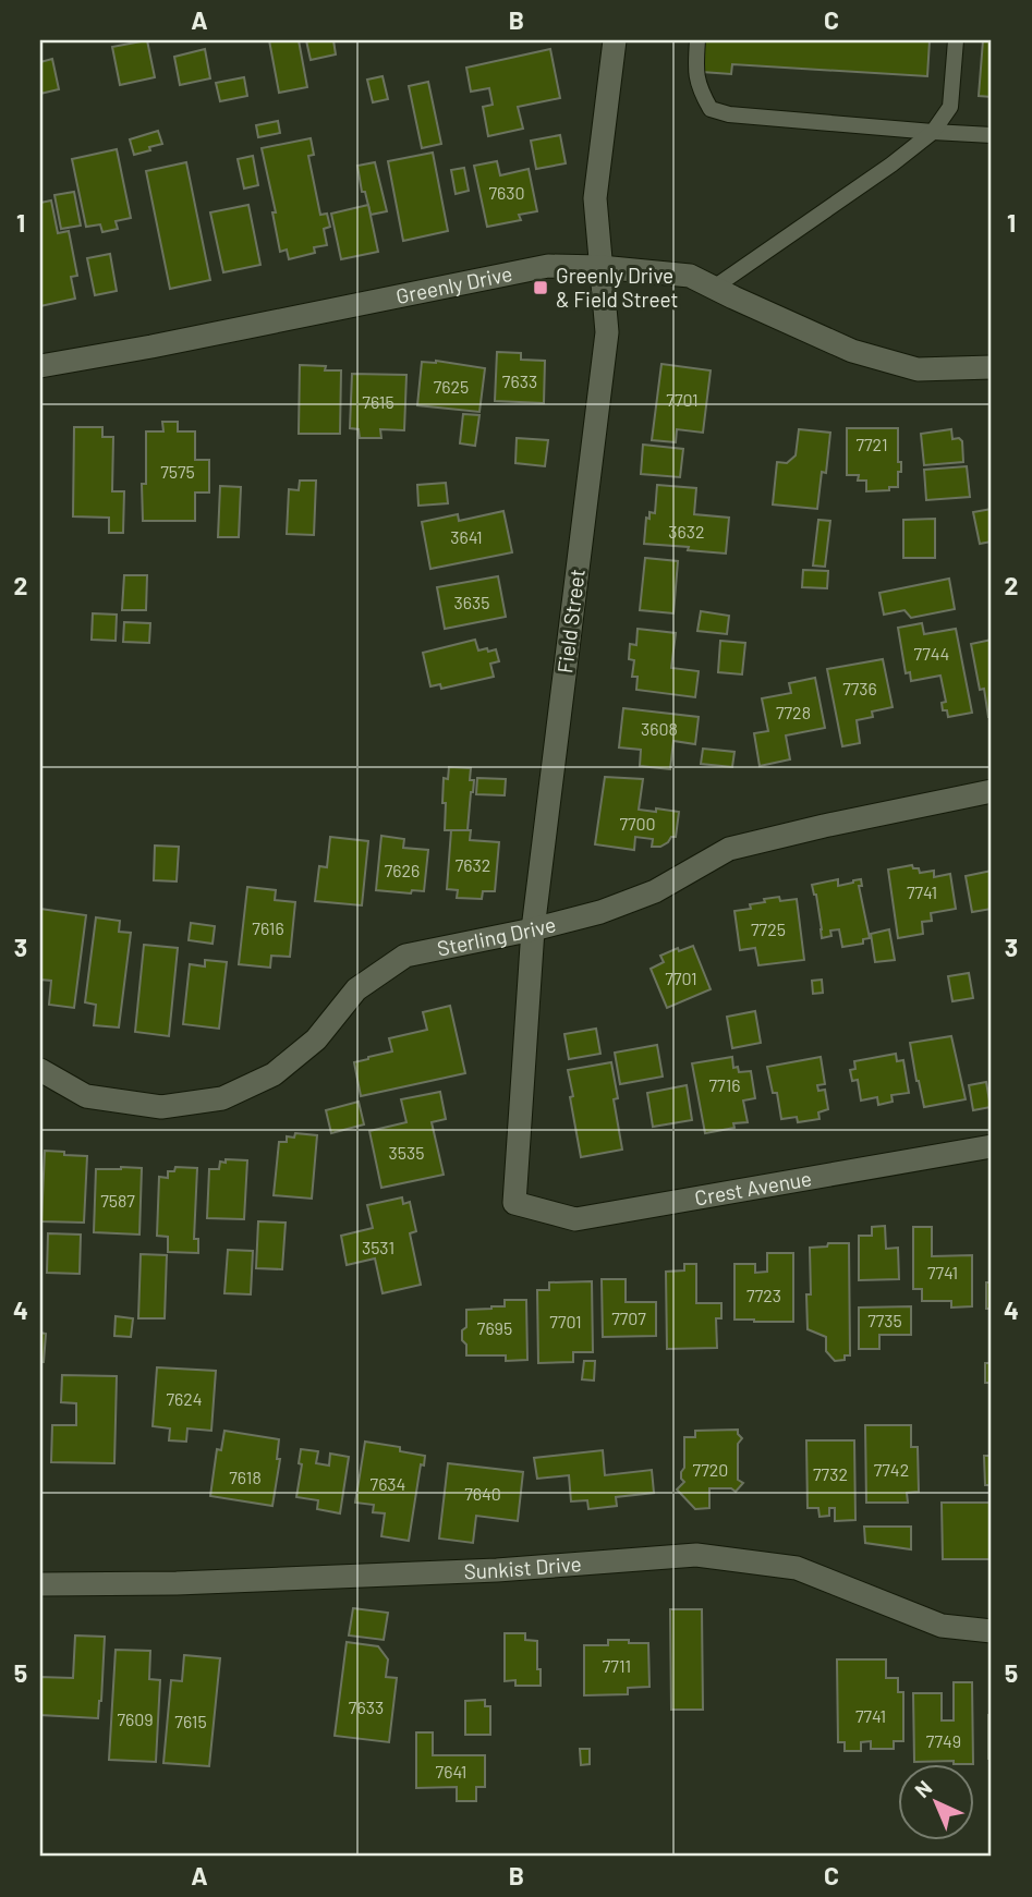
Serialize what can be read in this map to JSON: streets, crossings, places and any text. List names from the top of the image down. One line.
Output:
{"streets":{"street":["Greenly Drive","Field Street","Sterling Drive","Crest Avenue","Sunkist Drive"]},"crossings":[["Greenly Drive","Field Street"],["Field Street","Sterling Drive"],["Field Street","Crest Avenue"]],"places":{"transit":["Greenly Drive & Field Street"]},"house_numbers":["7630","7633","7625","7701","7615","7721","7575","3632","3641","3635","7744","7736","7728","3608","7700","7632","7626","7741","7616","7725","7701","7716","3535","7587","3531","7741","7723","7707","7735","7701","7695","7624","7720","7742","7732","7618","7634","7640","7711","7633","7741","7609","7615","7749","7641"],"north":"top left","grid":{"columns":["A","B","C"],"rows":["1","2","3","4","5"]}}
